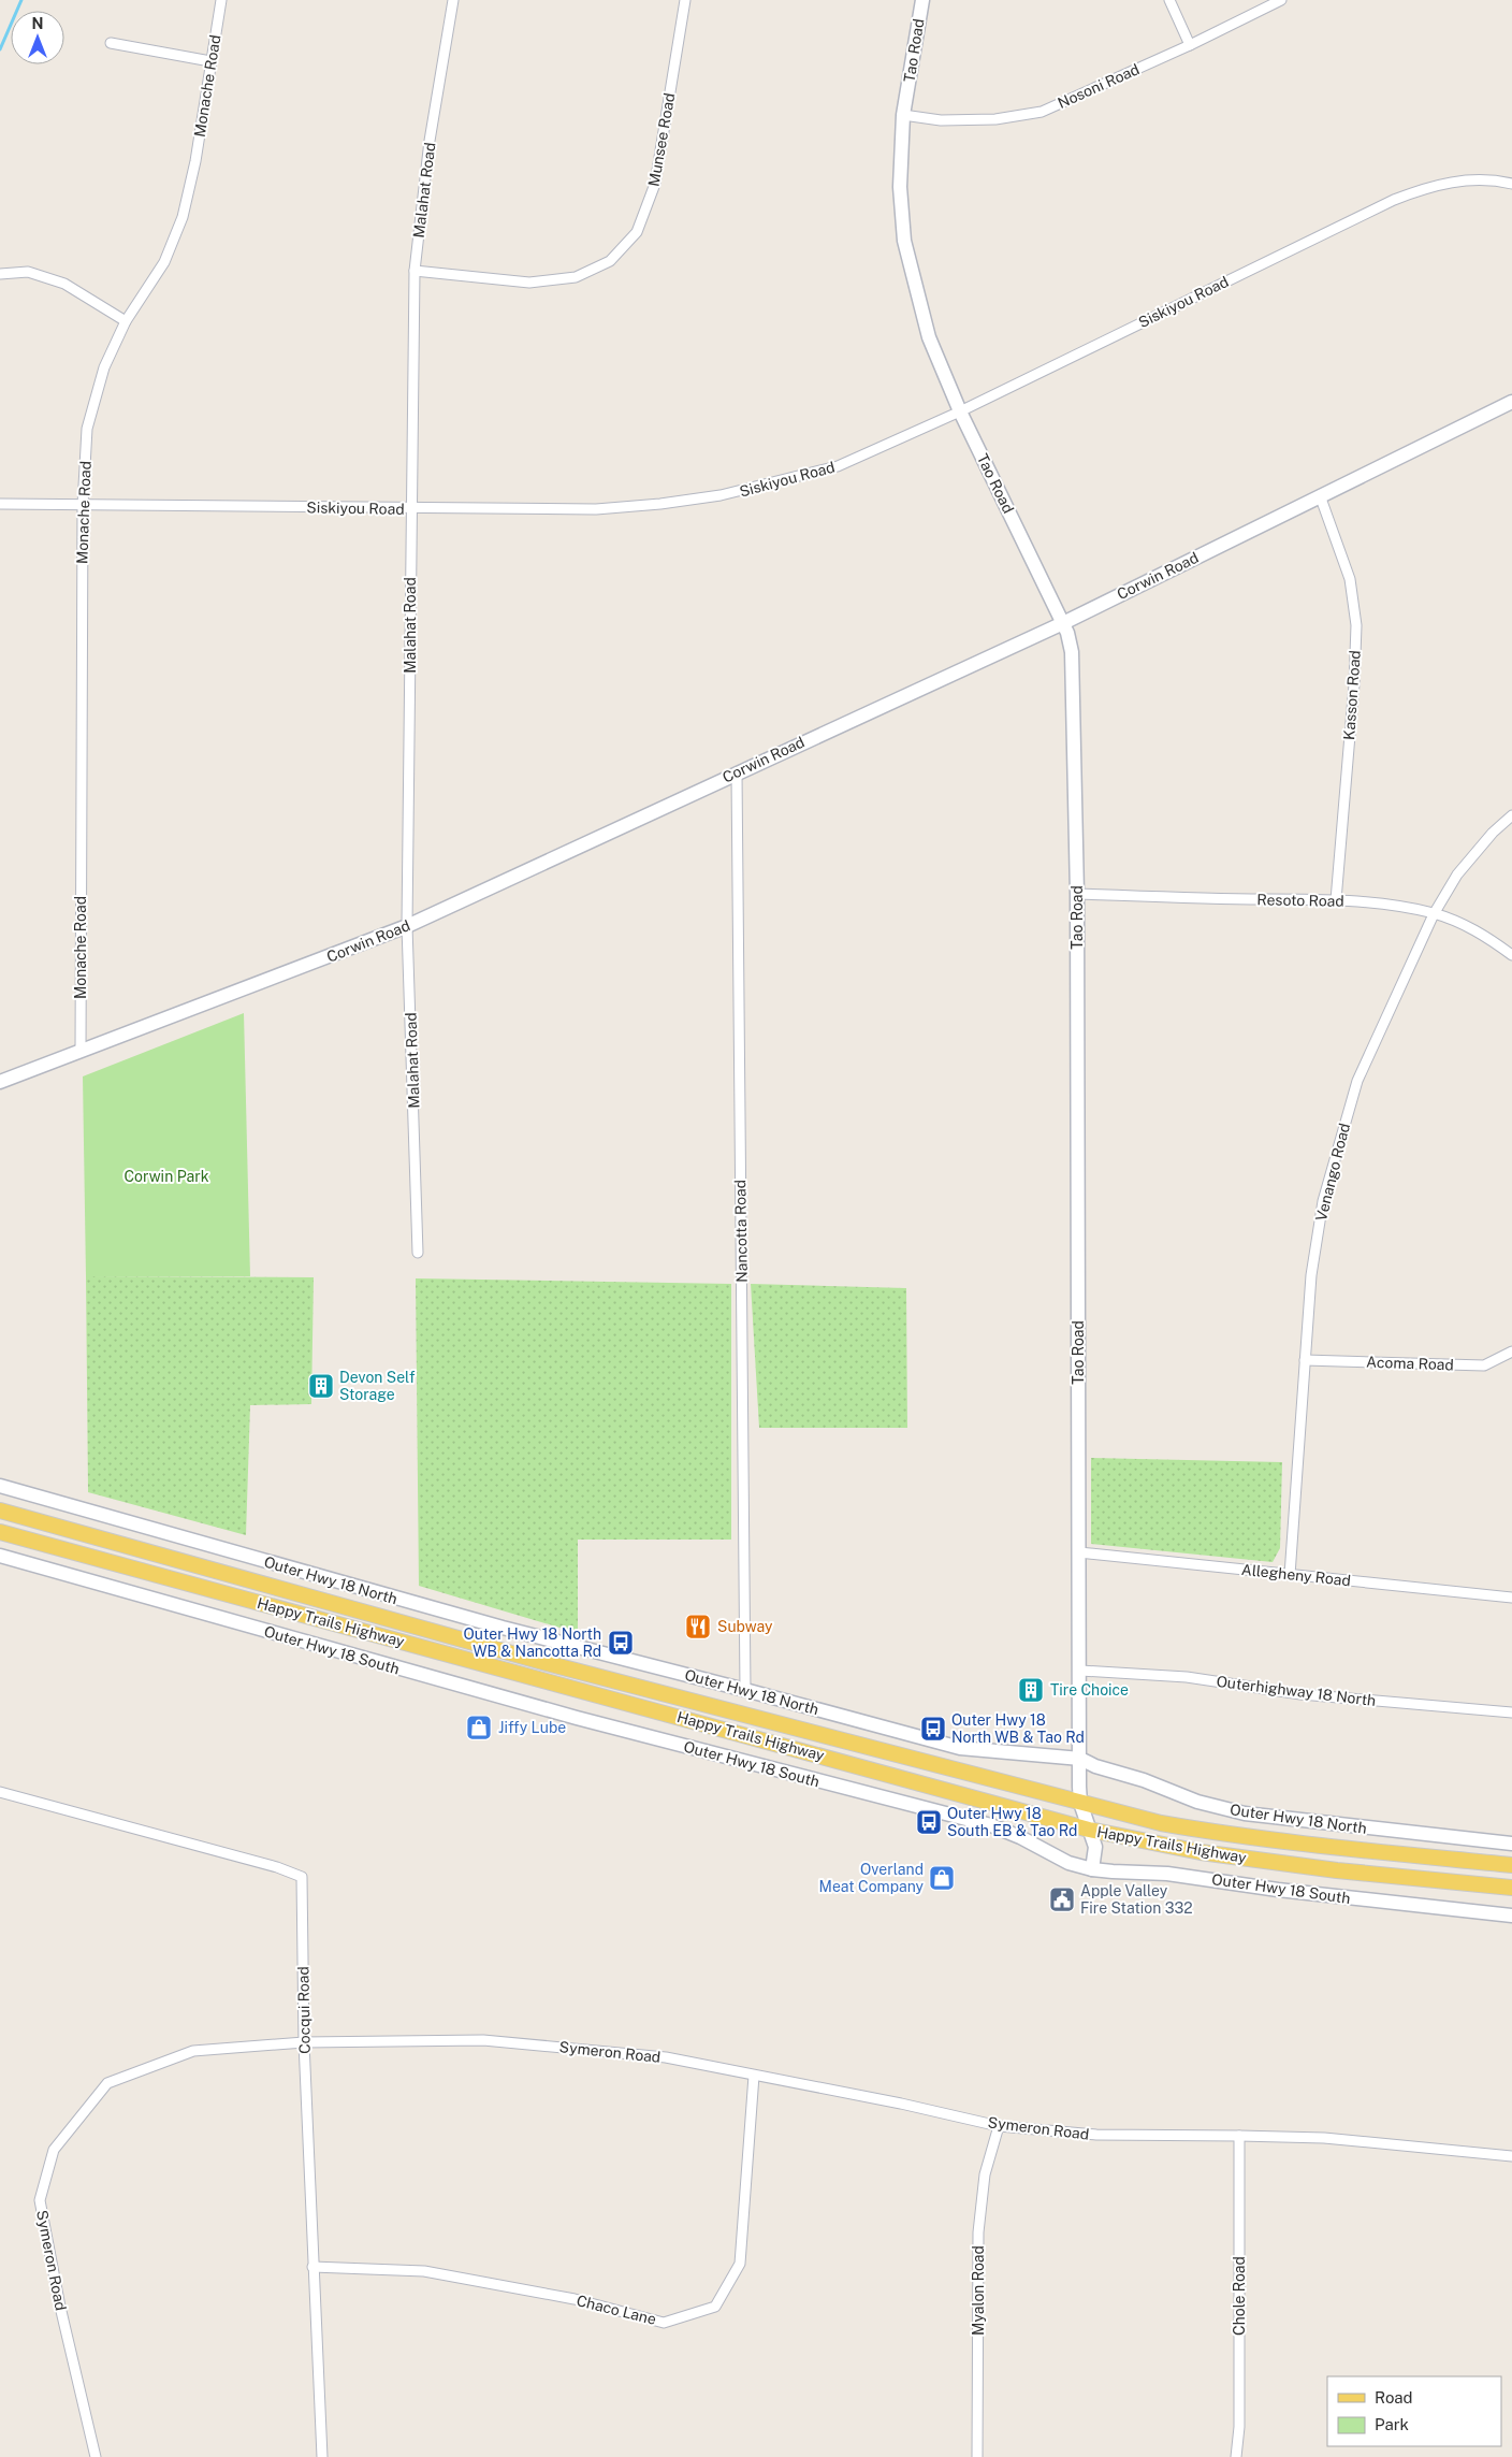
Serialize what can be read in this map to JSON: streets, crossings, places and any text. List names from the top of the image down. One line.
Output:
{"streets":{"main road":["Happy Trails Highway"],"street":["Tao Road","Monache Road","Nosoni Road","Munsee Road","Malahat Road","Siskiyou Road","Corwin Road","Kasson Road","Resoto Road","Venango Road","Nancotta Road","Acoma Road","Allegheny Road","Outer Hwy 18 North","Outer Hwy 18 South","Outerhighway 18 North","Cocqui Road","Symeron Road","Myalon Road","Chole Road","Chaco Lane"]},"crossings":[["Tao Road","Nosoni Road"],["Tao Road","Siskiyou Road"],["Tao Road","Corwin Road"],["Tao Road","Resoto Road"],["Tao Road","Allegheny Road"],["Tao Road","Outer Hwy 18 North"],["Tao Road","Happy Trails Highway"],["Tao Road","Outer Hwy 18 South"],["Tao Road","Outerhighway 18 North"],["Monache Road","Siskiyou Road"],["Monache Road","Corwin Road"],["Munsee Road","Malahat Road"],["Malahat Road","Siskiyou Road"],["Malahat Road","Corwin Road"],["Corwin Road","Kasson Road"],["Corwin Road","Nancotta Road"],["Kasson Road","Resoto Road"],["Resoto Road","Venango Road"],["Venango Road","Acoma Road"],["Venango Road","Allegheny Road"],["Nancotta Road","Outer Hwy 18 North"],["Cocqui Road","Symeron Road"],["Cocqui Road","Chaco Lane"],["Symeron Road","Myalon Road"],["Symeron Road","Chole Road"],["Symeron Road","Chaco Lane"]],"parks":["Corwin Park"],"places":{"building":["Devon Self Storage","Tire Choice"],"restaurant":["Subway"],"bus stop":["Outer Hwy 18 North WB & Nancotta Rd","Outer Hwy 18 North WB & Tao Rd","Outer Hwy 18 South EB & Tao Rd"],"shop":["Jiffy Lube","Overland Meat Company"],"public building":["Apple Valley Fire Station 332"]},"legend":["Road","Park"],"north":"top"}
